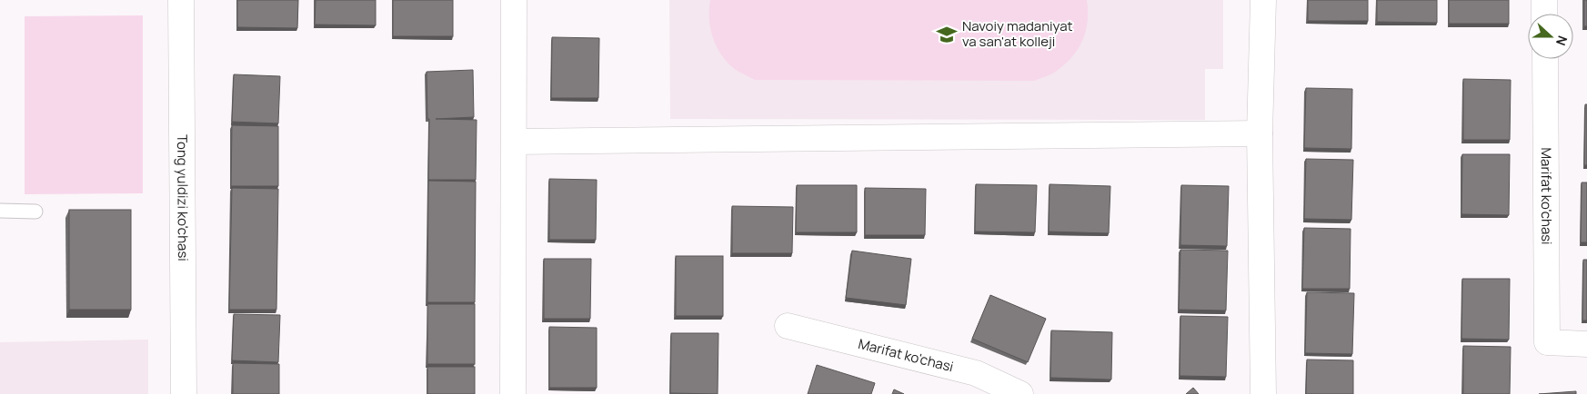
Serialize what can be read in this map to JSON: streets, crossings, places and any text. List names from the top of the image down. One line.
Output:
{"streets":{"street":["Marifat ko'chasi","Tong yuldizi ko'chasi"]},"places":{"school or university":["Navoiy madaniyat va san'at kolleji"]},"north":"right"}
